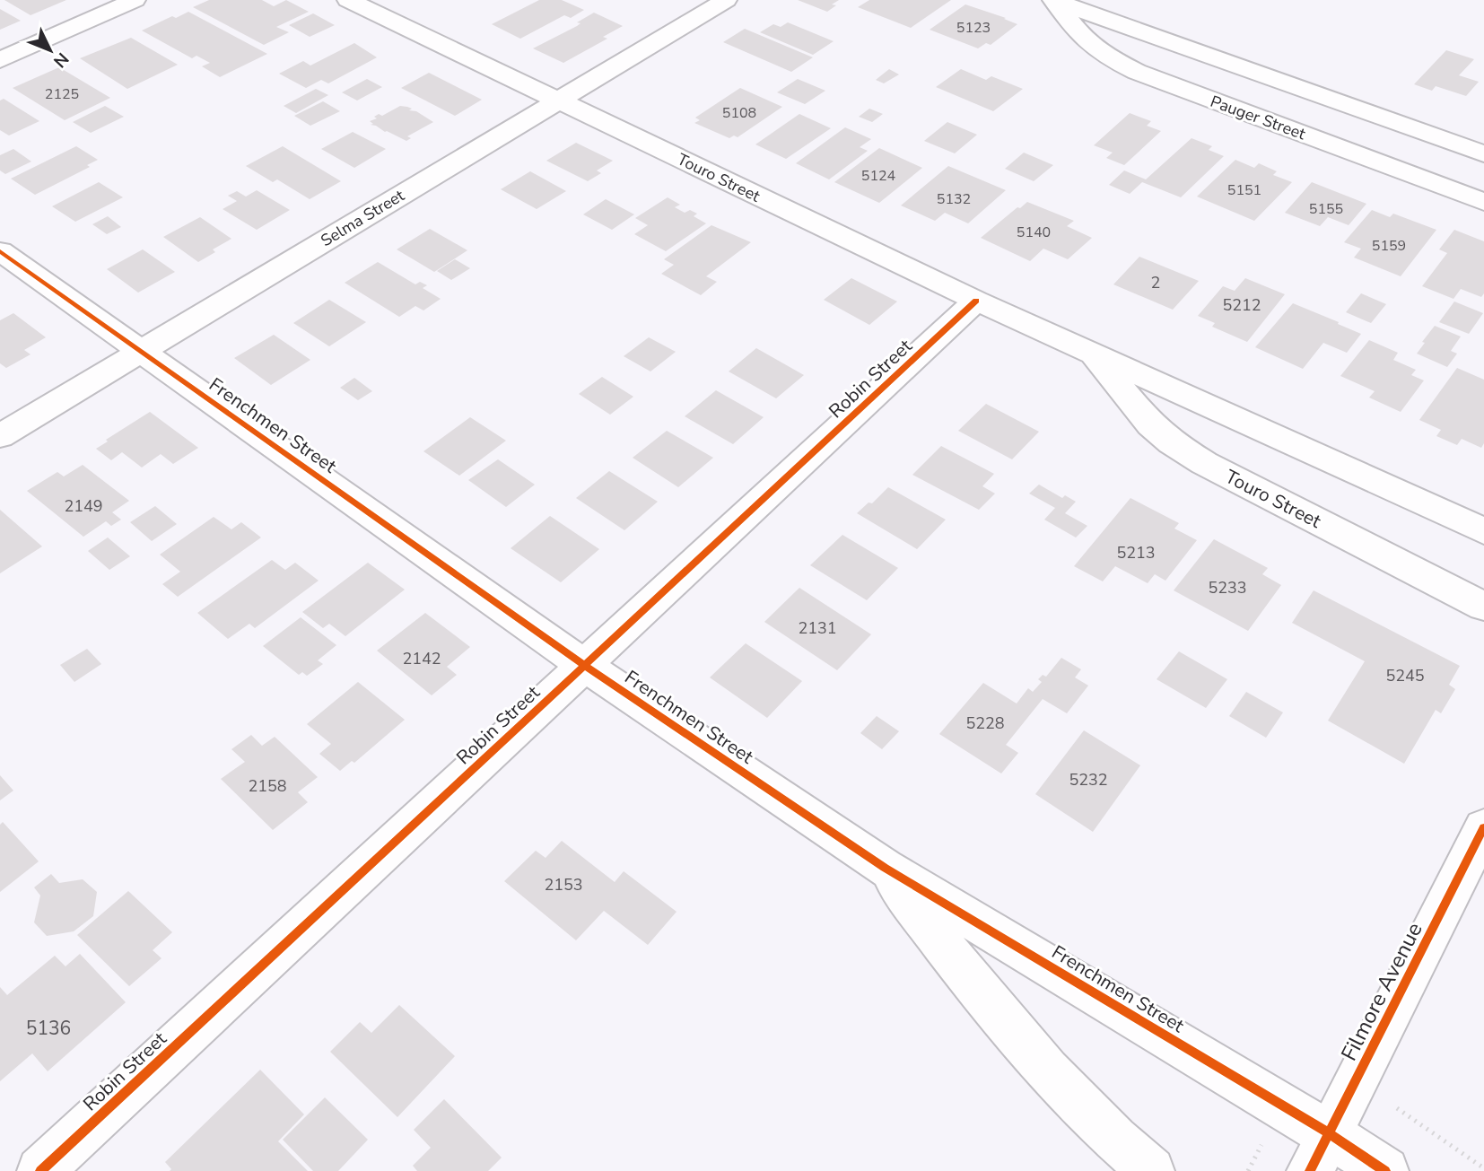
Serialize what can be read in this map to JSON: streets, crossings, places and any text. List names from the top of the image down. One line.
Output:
{"streets":{"street":["Pauger Street","Touro Street","Selma Street","Robin Street","Frenchmen Street","Filmore Avenue"]},"crossings":[["Touro Street","Selma Street"],["Touro Street","Robin Street"],["Selma Street","Frenchmen Street"],["Robin Street","Frenchmen Street"],["Frenchmen Street","Filmore Avenue"]],"house_numbers":["5123","2125","5108","5124","5151","5132","5155","5140","5159","2","5212","2149","5213","5233","2131","2142","5245","5228","5232","2158","2153","5136"],"north":"bottom right"}
